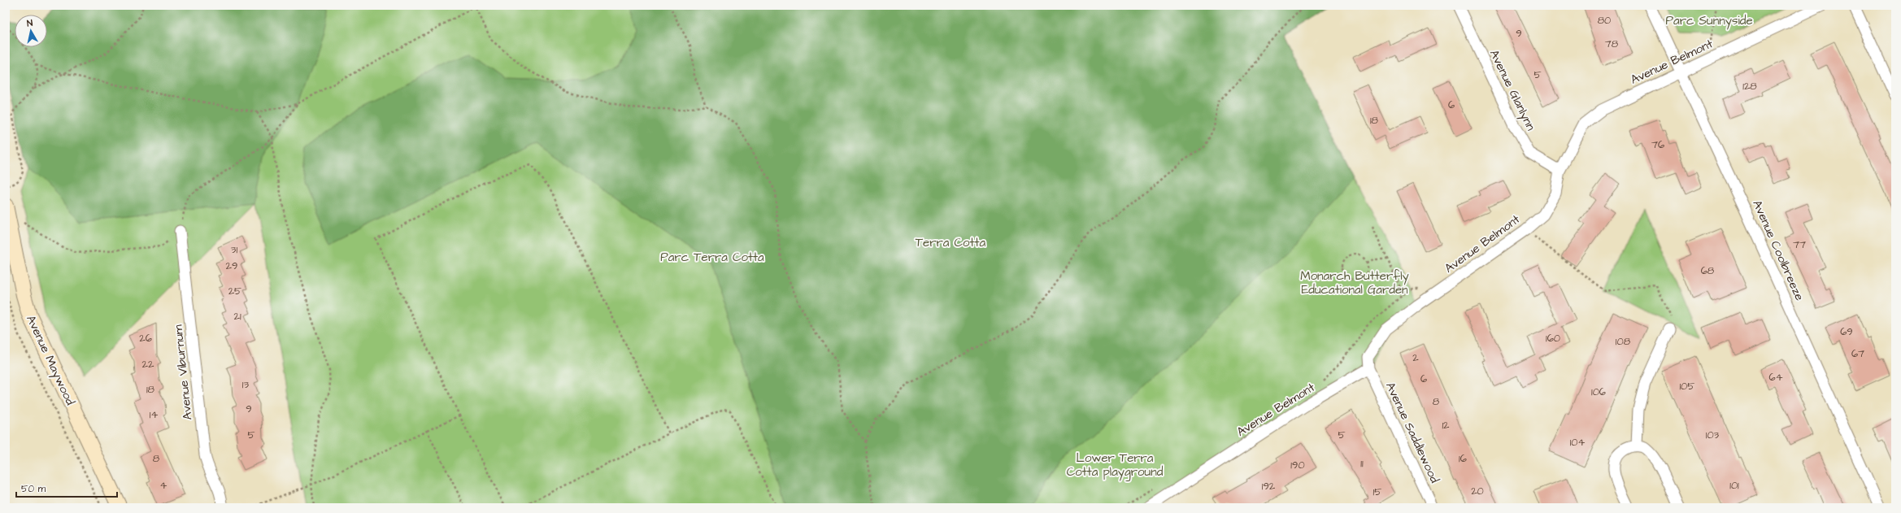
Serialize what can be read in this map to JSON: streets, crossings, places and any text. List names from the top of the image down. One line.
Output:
{"streets":{"street":["Avenue Belmont","Avenue Glanlynn","Avenue Coolbreeze","Avenue Maywood","Avenue Viburnum","Avenue Saddlewood"]},"crossings":[["Avenue Belmont","Avenue Glanlynn"],["Avenue Belmont","Avenue Coolbreeze"],["Avenue Belmont","Avenue Saddlewood"]],"parks":["Parc Sunnyside","Terra Cotta","Parc Terra Cotta","Monarch Butterfly Educational Garden","Lower Terra Cotta playground"],"house_numbers":["80","9","78","5","128","6","18","76","77","31","29","68","25","21","69","26","160","108","67","2","22","64","6","13","105","18","106","8","9","14","12","5","5","103","104","8","16","11","190","4","101","192","20","15"],"scale_bar":"50 m","north":"top"}
